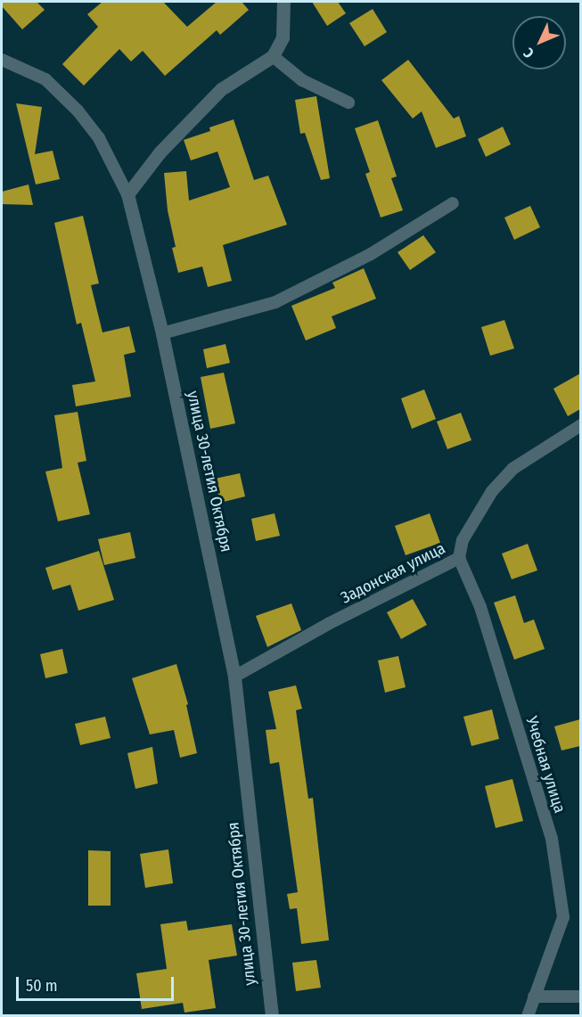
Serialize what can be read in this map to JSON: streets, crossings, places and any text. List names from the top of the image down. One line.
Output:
{"streets":{"street":["улица 30-летия Октября"],"lane":["Задонская улица","Учебная улица"]},"crossings":[["улица 30-летия Октября","Задонская улица"],["Задонская улица","Учебная улица"]],"scale_bar":"50 m","north":"bottom left"}
